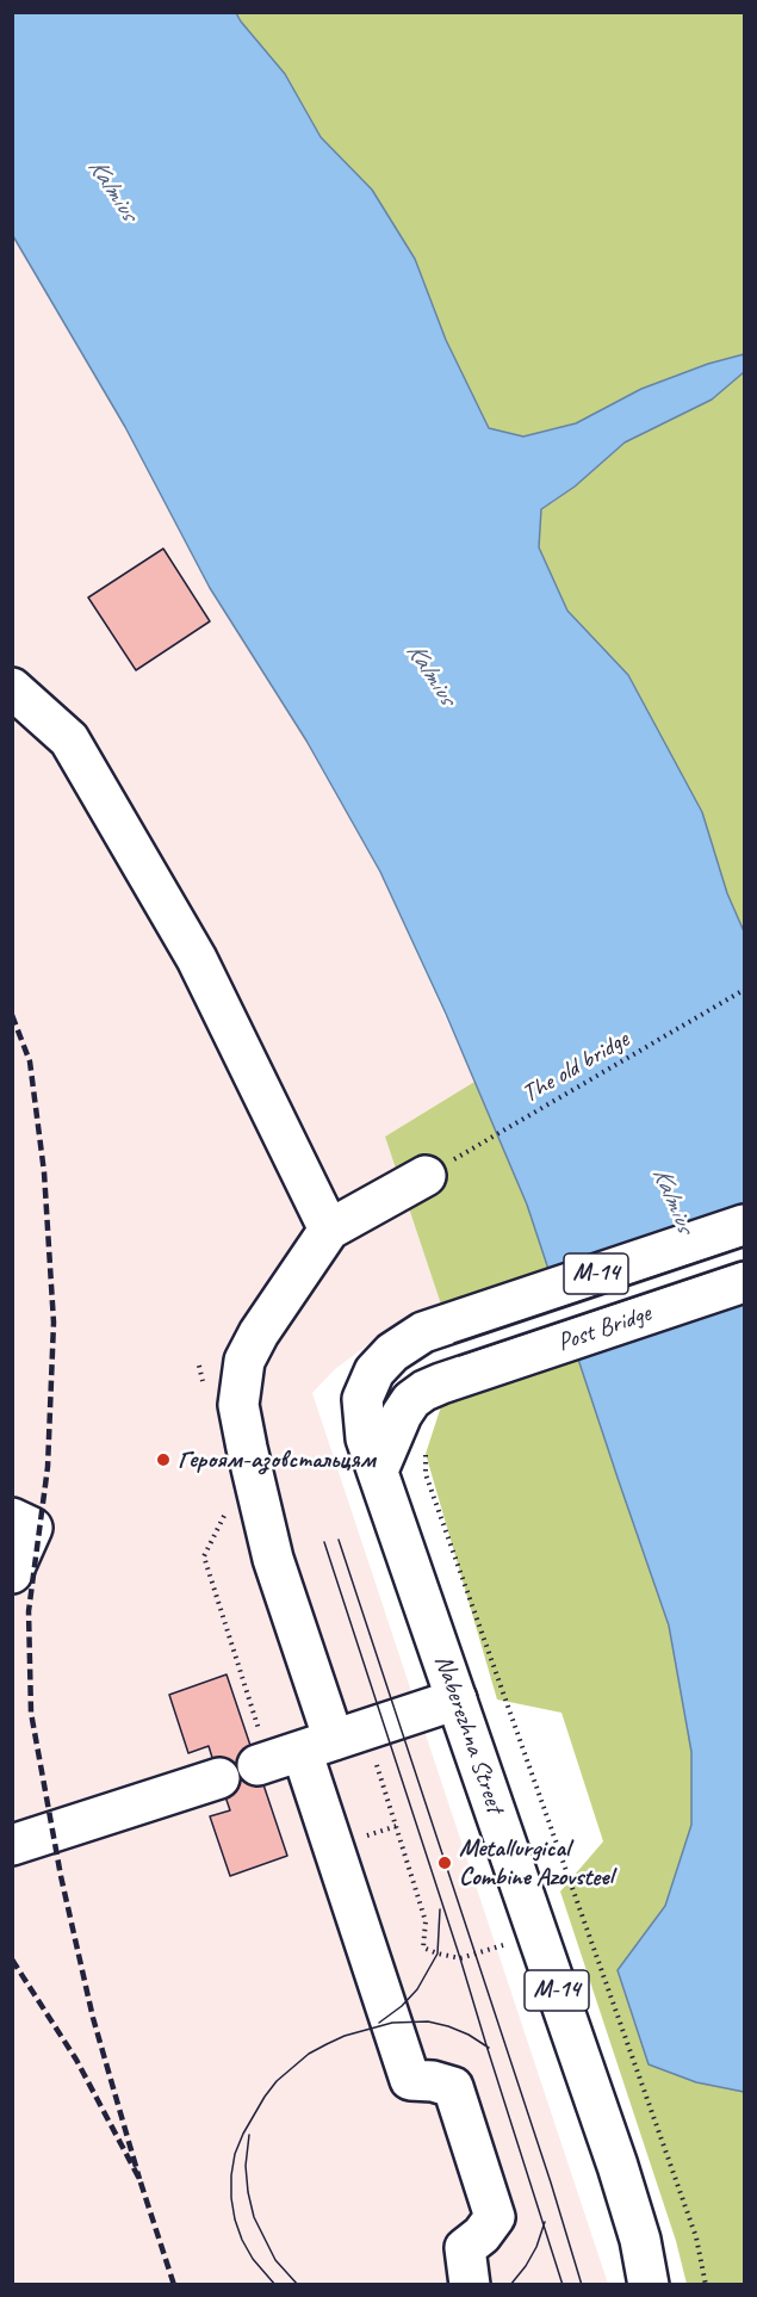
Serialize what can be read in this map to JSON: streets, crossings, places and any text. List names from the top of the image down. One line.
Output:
{"streets":{"main road":["М-14","Post Bridge","Naberezhna Street"],"path":["The old bridge"]},"crossings":[["М-14","Post Bridge"],["М-14","Naberezhna Street"],["Post Bridge","Naberezhna Street"]],"water":["Kalmius"],"places":["Героям-азовстальцям","Metallurgical Combine Azovsteel"]}
